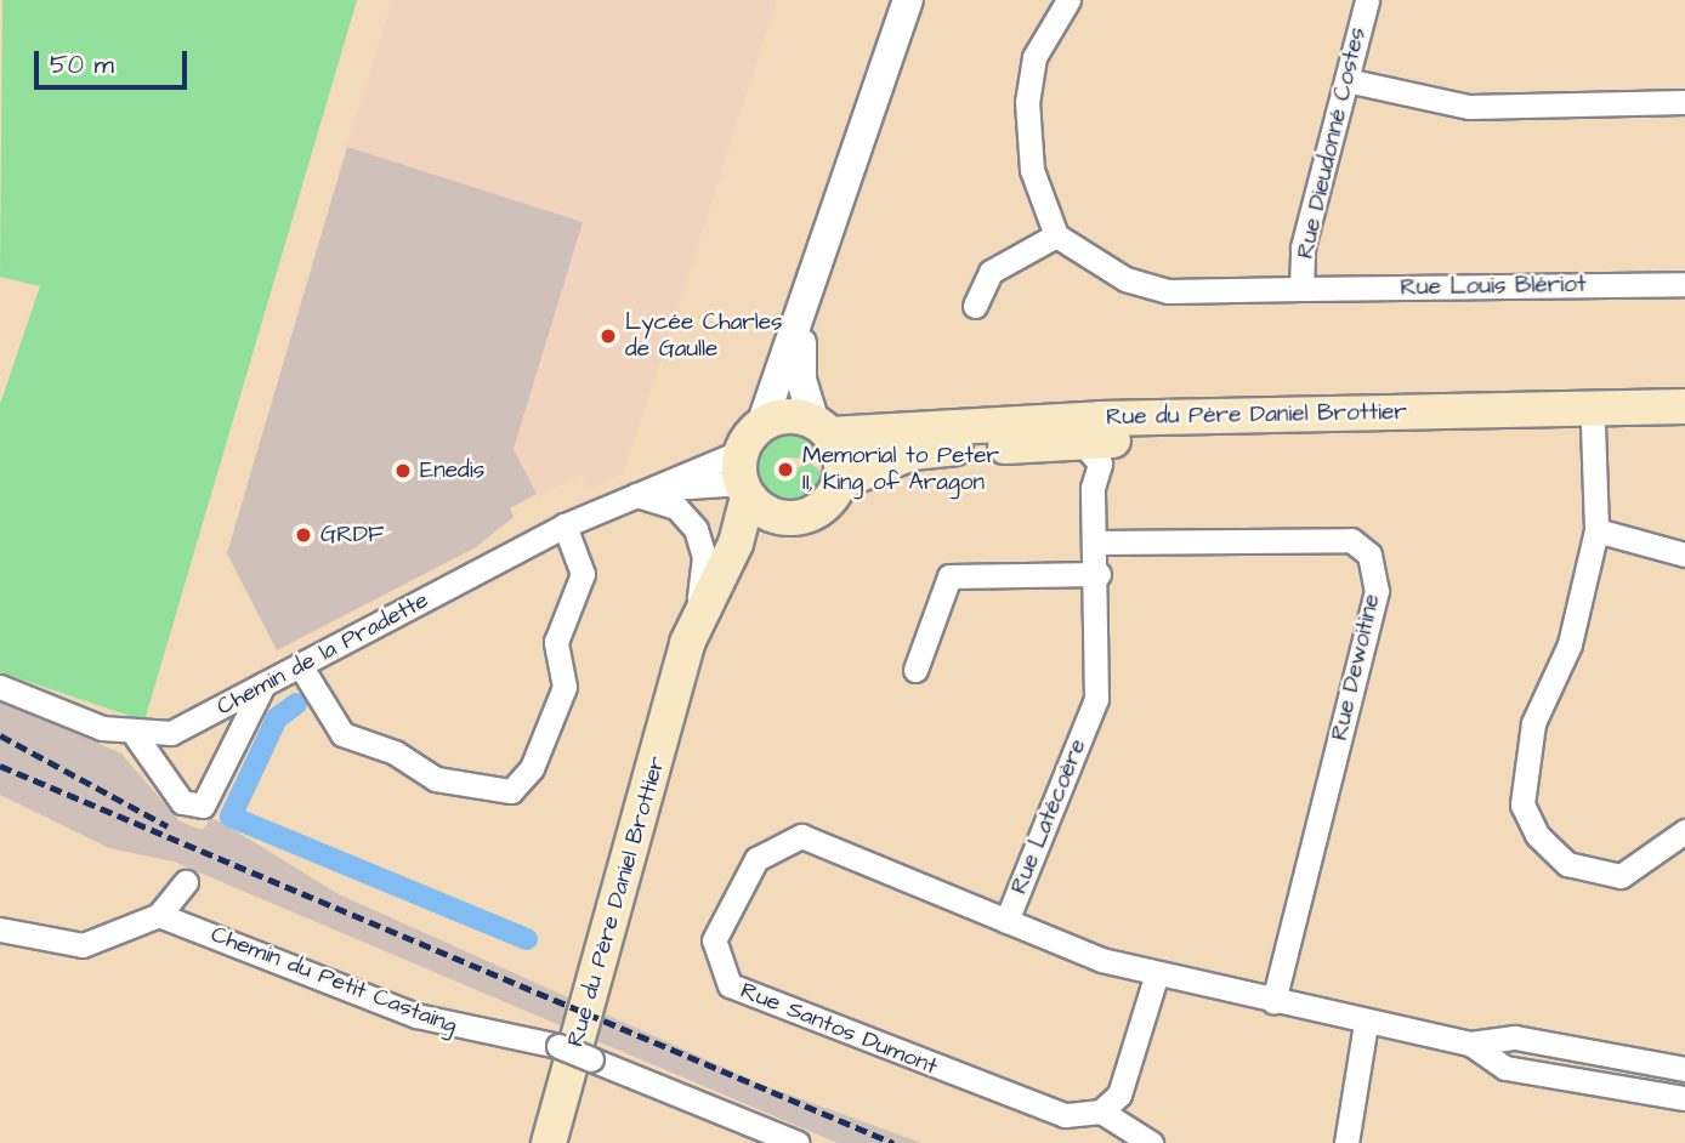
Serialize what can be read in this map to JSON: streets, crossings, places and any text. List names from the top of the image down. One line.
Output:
{"streets":{"main road":["Rue du Père Daniel Brottier"],"street":["Rue Dieudonné Costes","Rue Louis Blériot","Chemin de la Pradette","Rue Dewoitine","Rue Latécoère","Chemin du Petit Castaing","Rue Santos Dumont"]},"crossings":[["Rue Dieudonné Costes","Rue Louis Blériot"],["Rue du Père Daniel Brottier","Chemin de la Pradette"],["Rue du Père Daniel Brottier","Rue Latécoère"],["Rue Dewoitine","Rue Latécoère"],["Rue Latécoère","Rue Santos Dumont"]],"places":["Lycée Charles de Gaulle","Memorial to Peter II, King of Aragon","Enedis","GRDF"],"scale_bar":"50 m"}
